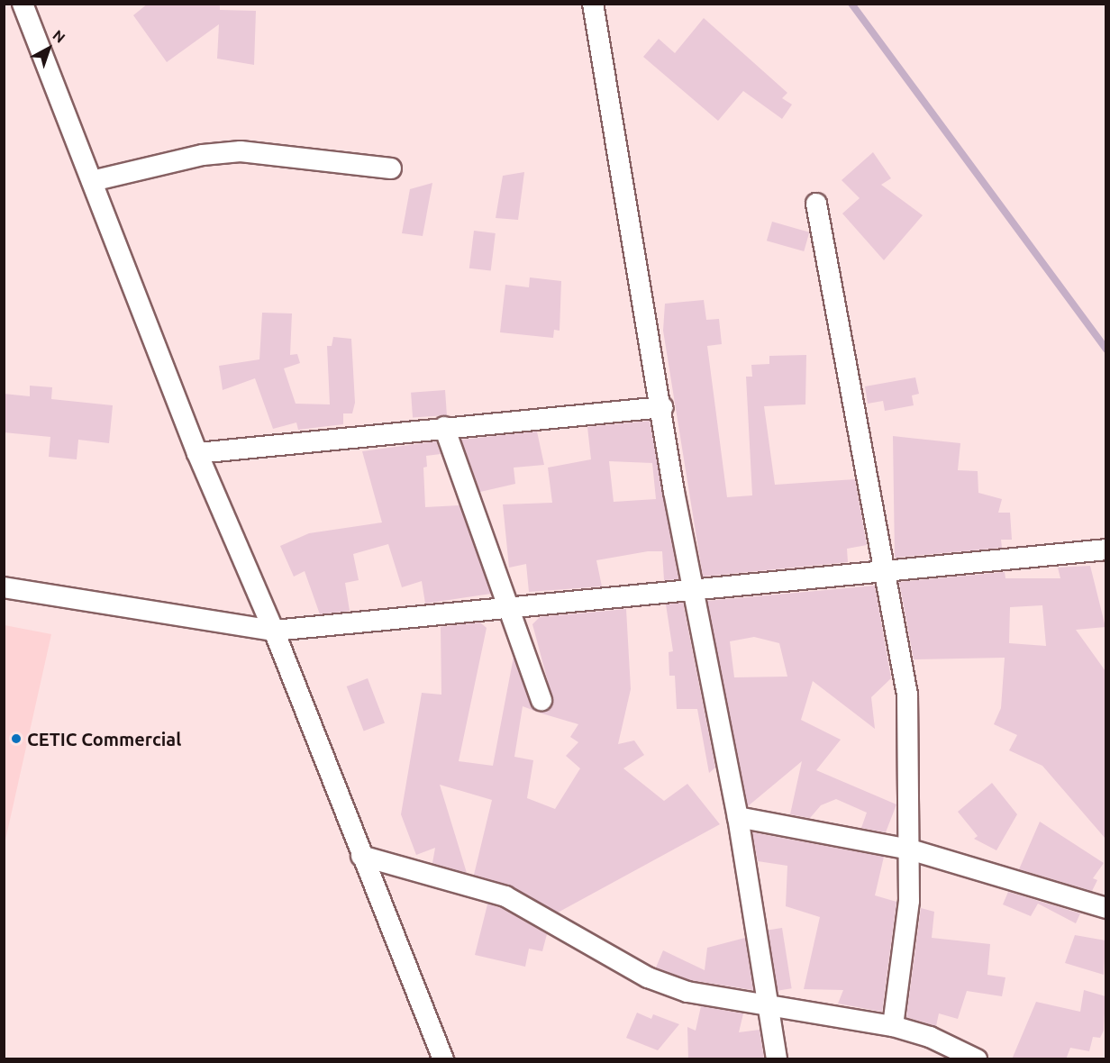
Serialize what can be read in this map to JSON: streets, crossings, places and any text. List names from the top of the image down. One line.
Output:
{"places":["CETIC Commercial"],"north":"top right"}
